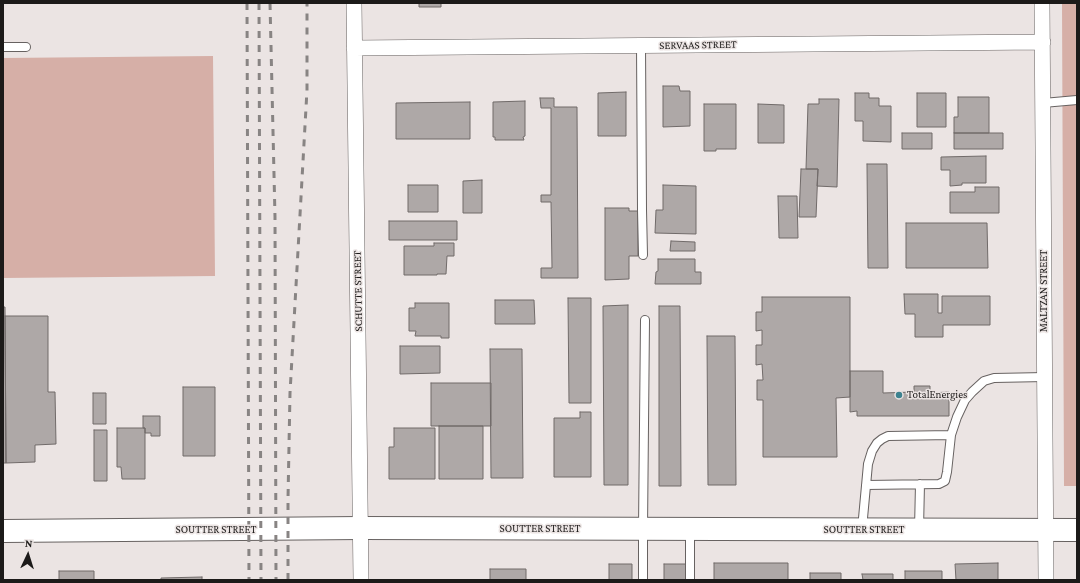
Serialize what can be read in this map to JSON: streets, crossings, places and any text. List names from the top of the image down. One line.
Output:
{"streets":{"main road":["SOUTTER STREET"],"street":["SERVAAS STREET","SCHUTTE STREET","MALTZAN STREET"]},"crossings":[["SERVAAS STREET","SCHUTTE STREET"],["SERVAAS STREET","MALTZAN STREET"],["SCHUTTE STREET","SOUTTER STREET"],["MALTZAN STREET","SOUTTER STREET"]],"places":["TotalEnergies"],"north":"top"}
